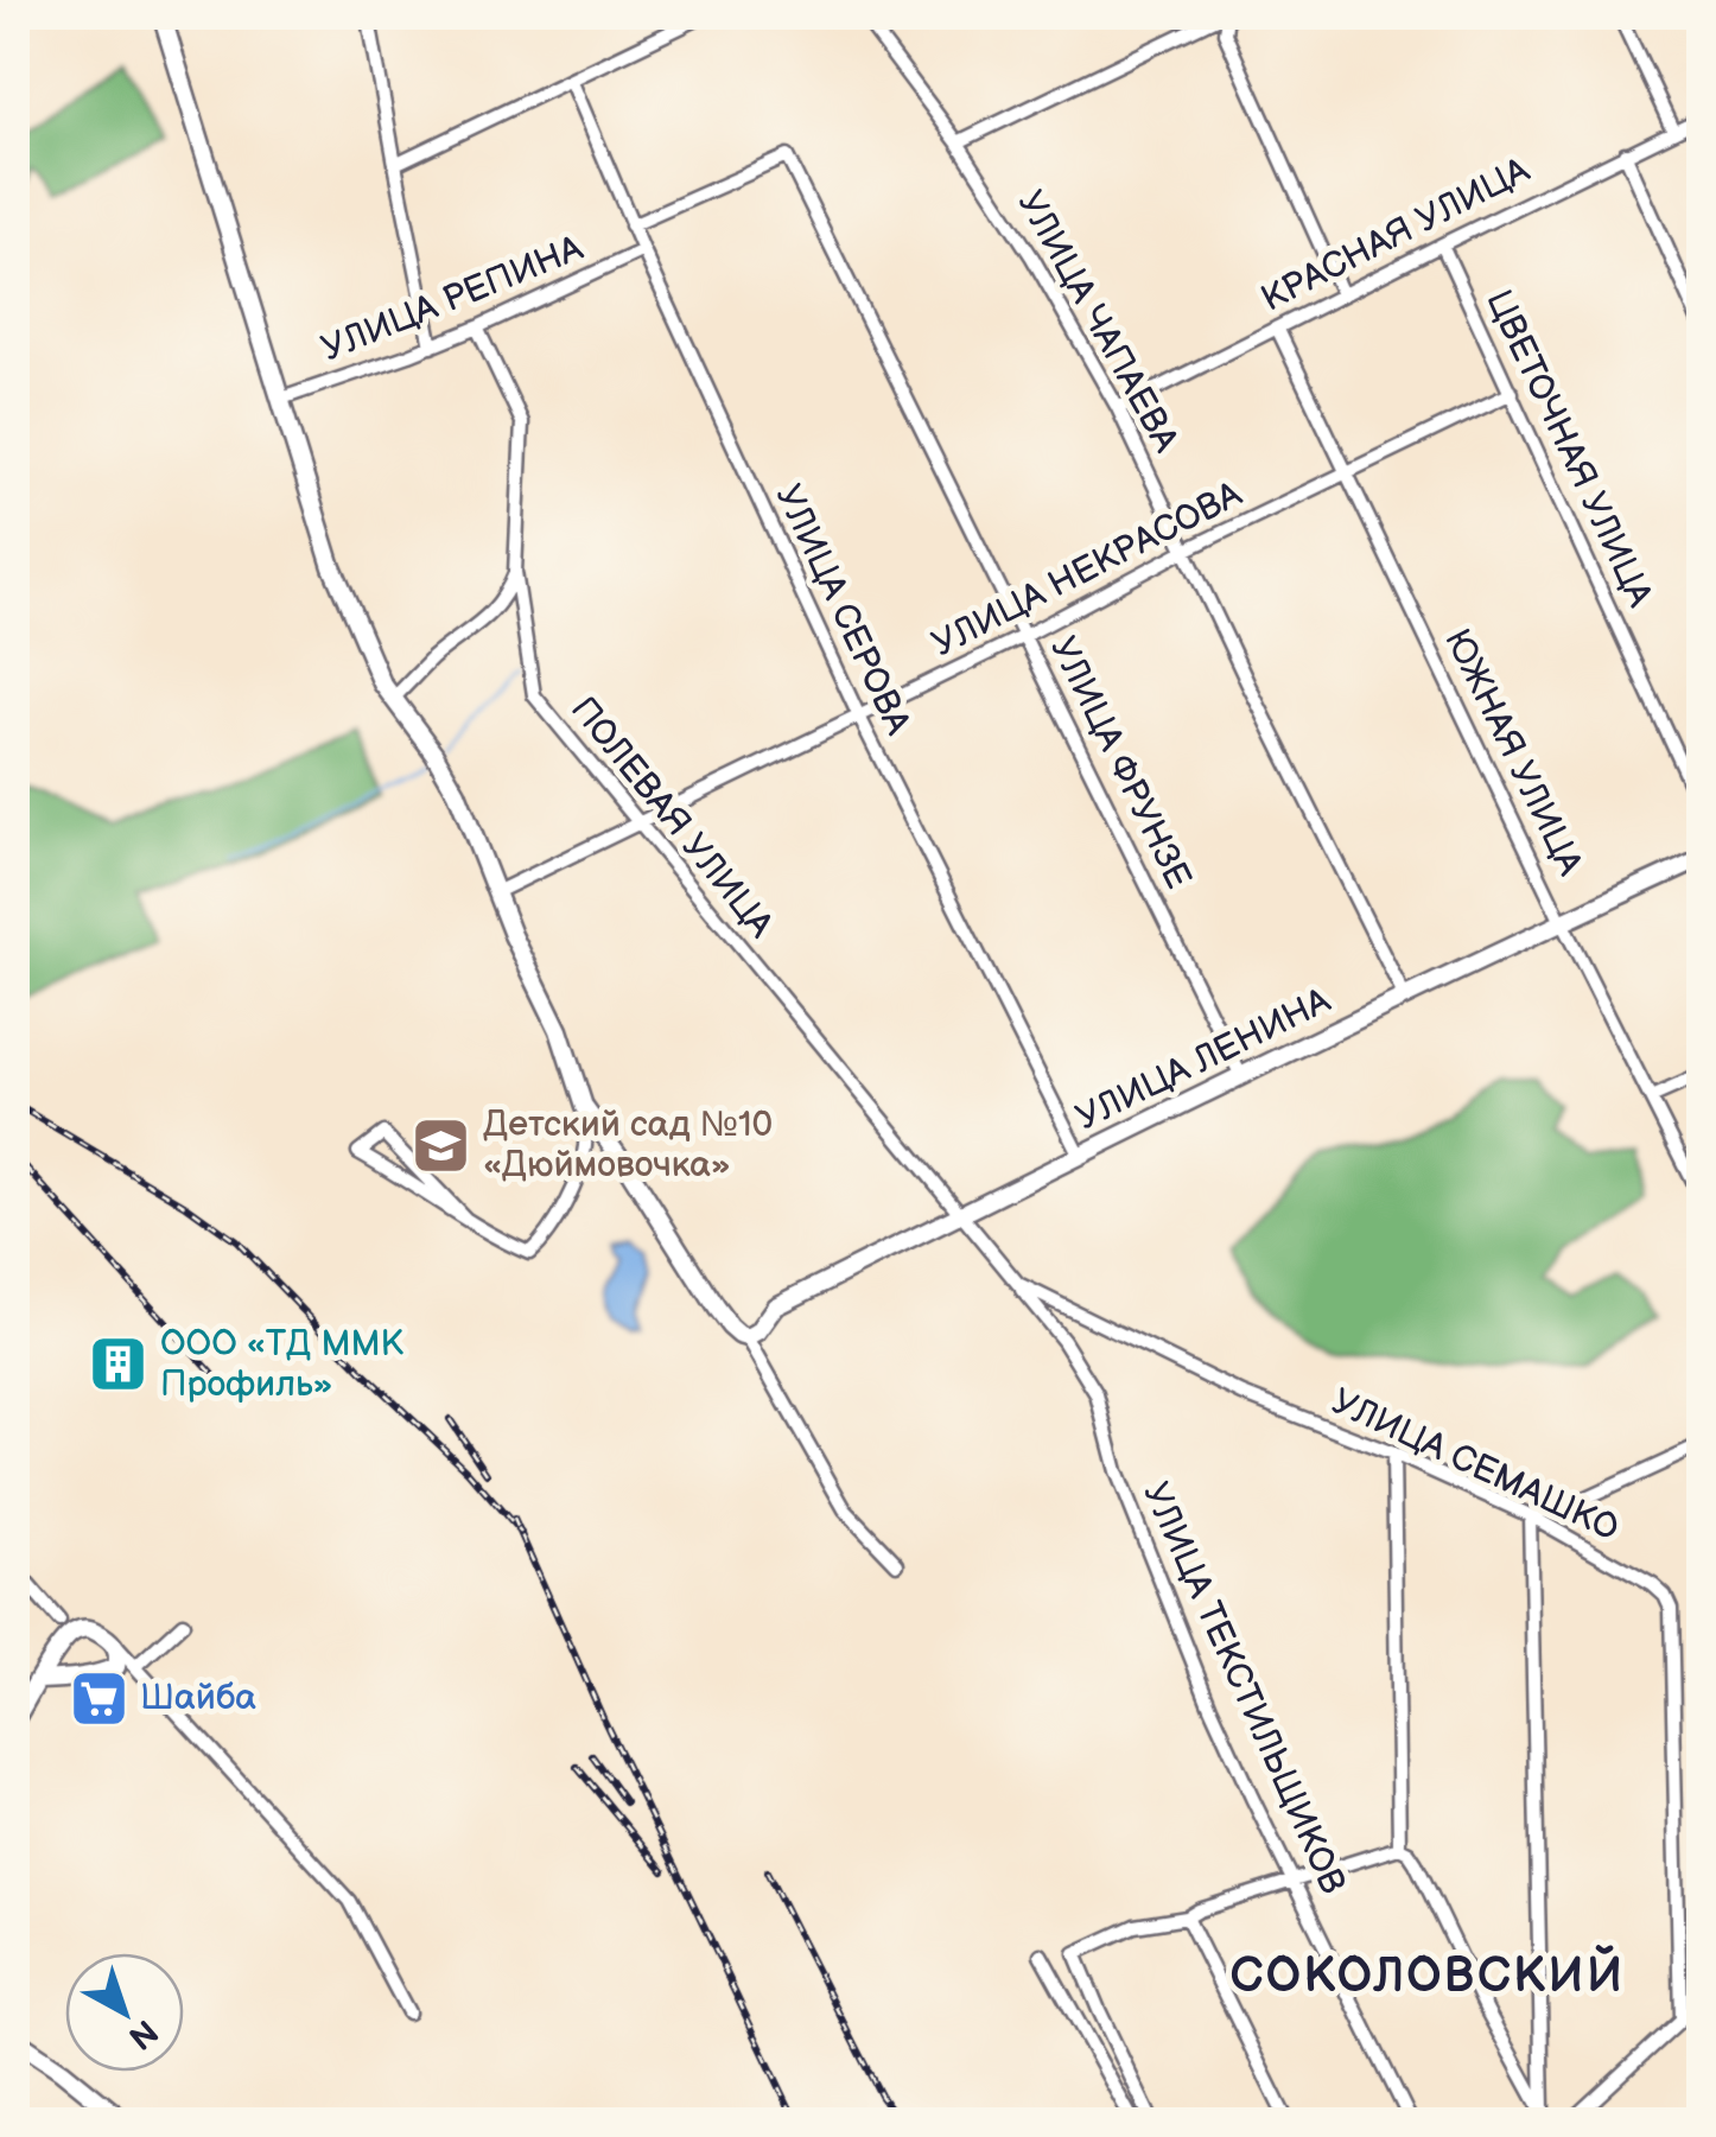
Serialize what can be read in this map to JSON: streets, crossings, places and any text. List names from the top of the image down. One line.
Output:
{"streets":{"street":["КРАСНАЯ УЛИЦА","УЛИЦА РЕПИНА","УЛИЦА ЧАПАЕВА","ЦВЕТОЧНАЯ УЛИЦА","УЛИЦА НЕКРАСОВА","УЛИЦА СЕРОВА","ЮЖНАЯ УЛИЦА","УЛИЦА ФРУНЗЕ","ПОЛЕВАЯ УЛИЦА","УЛИЦА ЛЕНИНА","УЛИЦА СЕМАШКО","УЛИЦА ТЕКСТИЛЬЩИКОВ"]},"crossings":[["КРАСНАЯ УЛИЦА","УЛИЦА ЧАПАЕВА"],["КРАСНАЯ УЛИЦА","ЦВЕТОЧНАЯ УЛИЦА"],["КРАСНАЯ УЛИЦА","ЮЖНАЯ УЛИЦА"],["УЛИЦА РЕПИНА","УЛИЦА СЕРОВА"],["УЛИЦА РЕПИНА","ПОЛЕВАЯ УЛИЦА"],["УЛИЦА ЧАПАЕВА","УЛИЦА НЕКРАСОВА"],["УЛИЦА ЧАПАЕВА","УЛИЦА ЛЕНИНА"],["ЦВЕТОЧНАЯ УЛИЦА","УЛИЦА НЕКРАСОВА"],["УЛИЦА НЕКРАСОВА","УЛИЦА СЕРОВА"],["УЛИЦА НЕКРАСОВА","ЮЖНАЯ УЛИЦА"],["УЛИЦА НЕКРАСОВА","УЛИЦА ФРУНЗЕ"],["УЛИЦА НЕКРАСОВА","ПОЛЕВАЯ УЛИЦА"],["УЛИЦА СЕРОВА","УЛИЦА ФРУНЗЕ"],["УЛИЦА СЕРОВА","УЛИЦА ЛЕНИНА"],["ЮЖНАЯ УЛИЦА","УЛИЦА ЛЕНИНА"],["УЛИЦА ФРУНЗЕ","УЛИЦА ЛЕНИНА"],["ПОЛЕВАЯ УЛИЦА","УЛИЦА ЛЕНИНА"],["ПОЛЕВАЯ УЛИЦА","УЛИЦА СЕМАШКО"],["УЛИЦА ЛЕНИНА","УЛИЦА СЕМАШКО"],["УЛИЦА СЕМАШКО","УЛИЦА ТЕКСТИЛЬЩИКОВ"]],"districts":["СОКОЛОВСКИЙ"],"places":{"school or university":["Детский сад №10 «Дюймовочка»"],"building":["ООО «ТД ММК Профиль»"],"supermarket":["Шайба"]},"north":"bottom right"}
